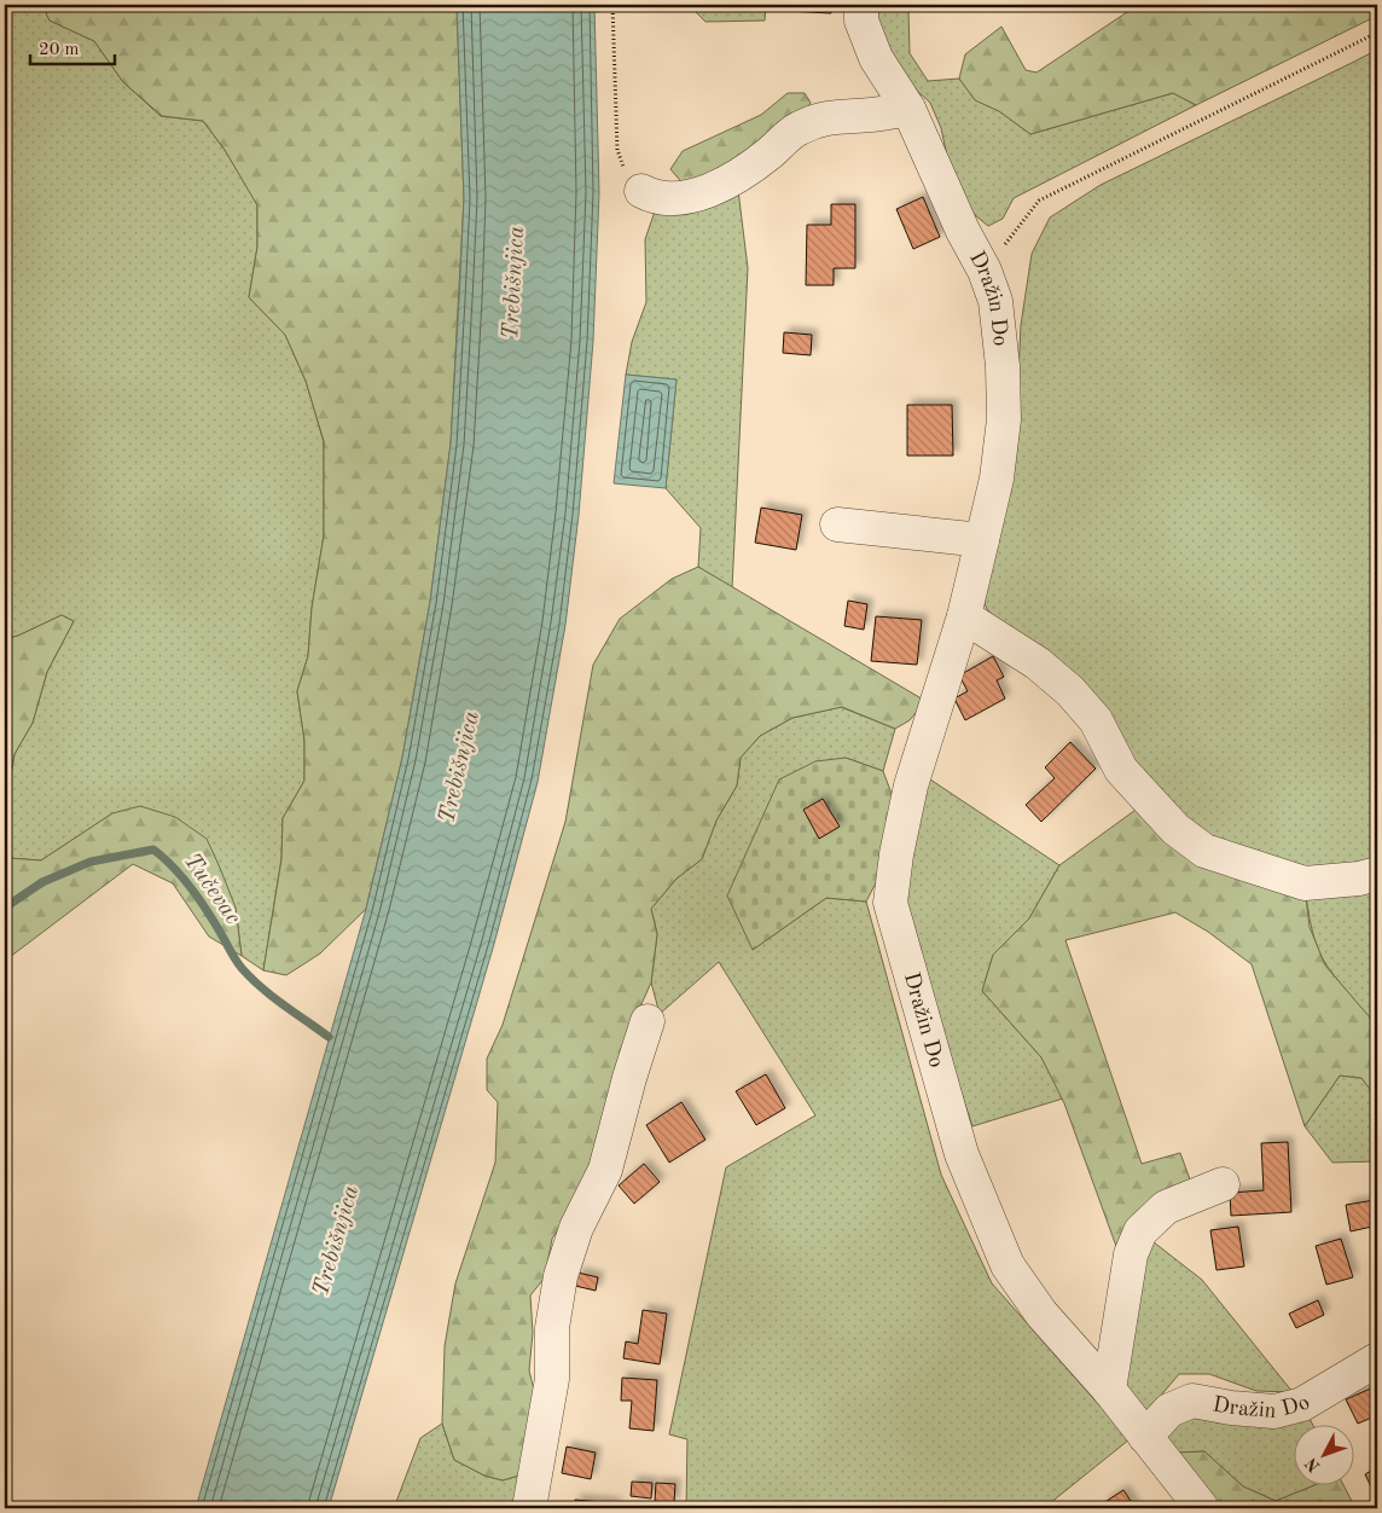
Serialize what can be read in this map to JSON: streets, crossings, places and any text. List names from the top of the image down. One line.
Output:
{"streets":{"street":["Dražin Do"]},"water":["Trebišnjica","Tučevac"],"scale_bar":"20 m","north":"bottom left"}
